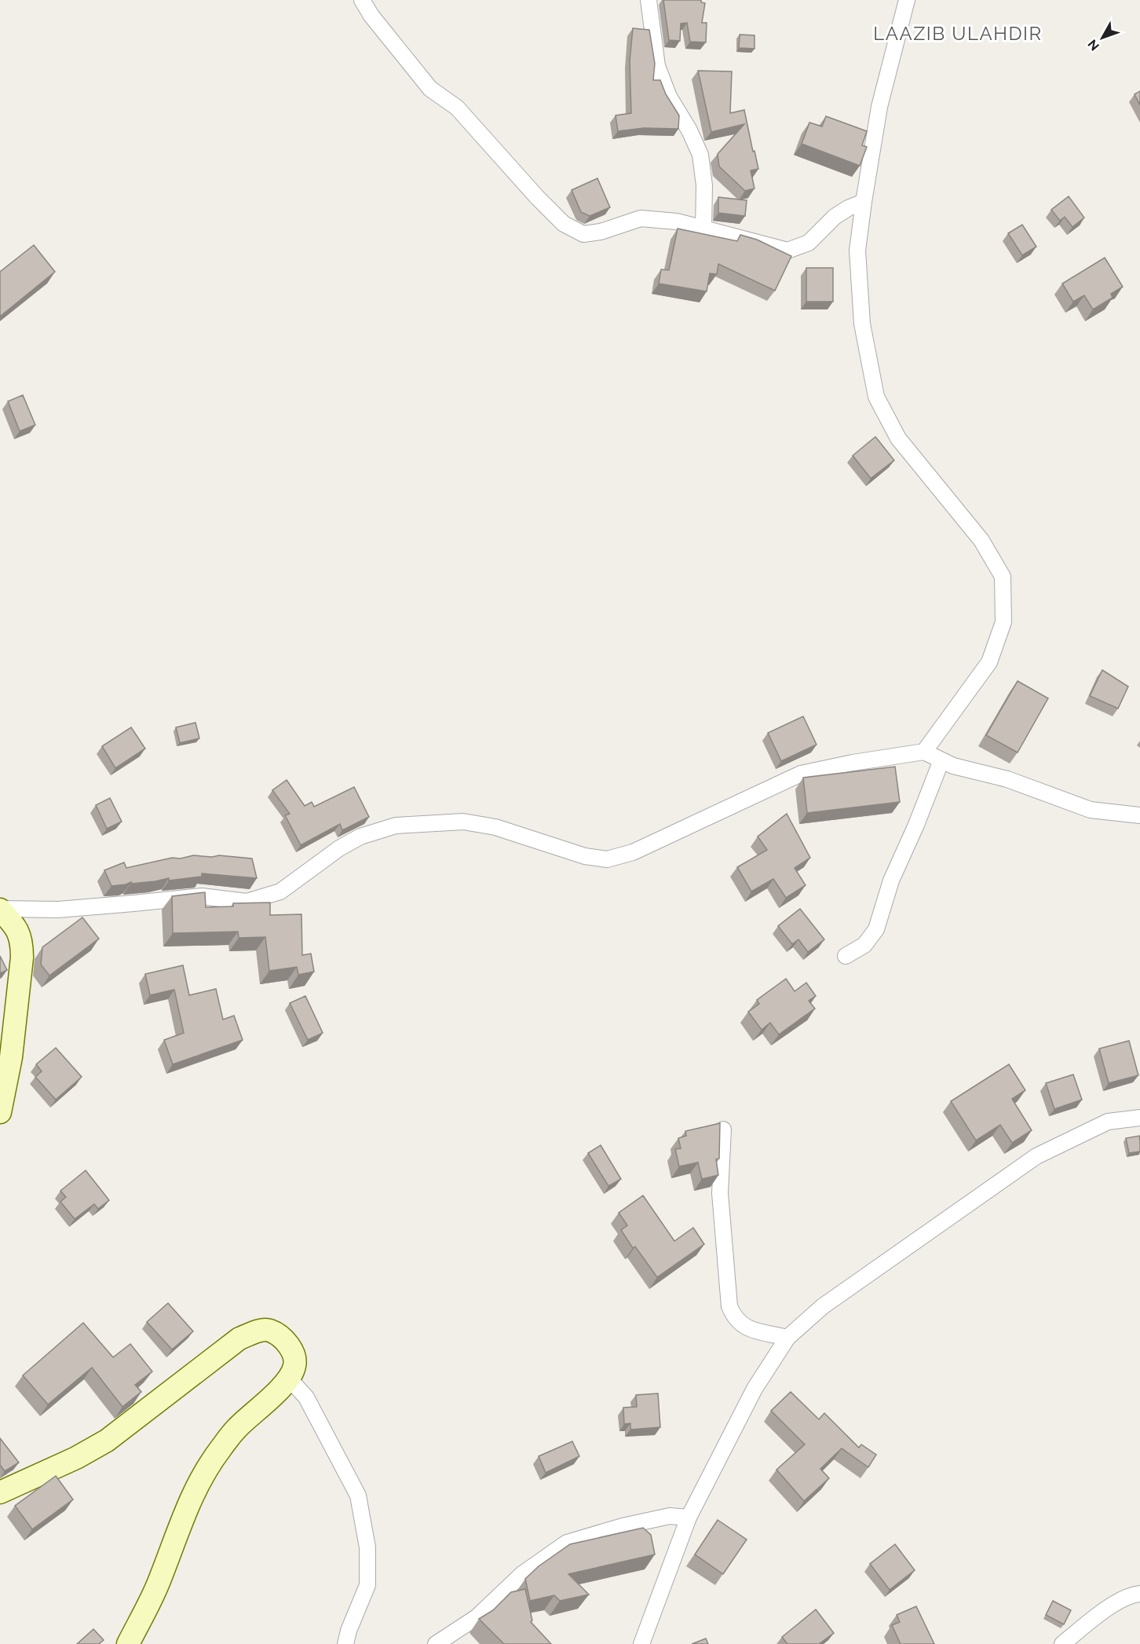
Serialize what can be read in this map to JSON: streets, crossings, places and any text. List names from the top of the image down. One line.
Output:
{"districts":["LAAZIB ULAHDIR"],"north":"bottom left"}
